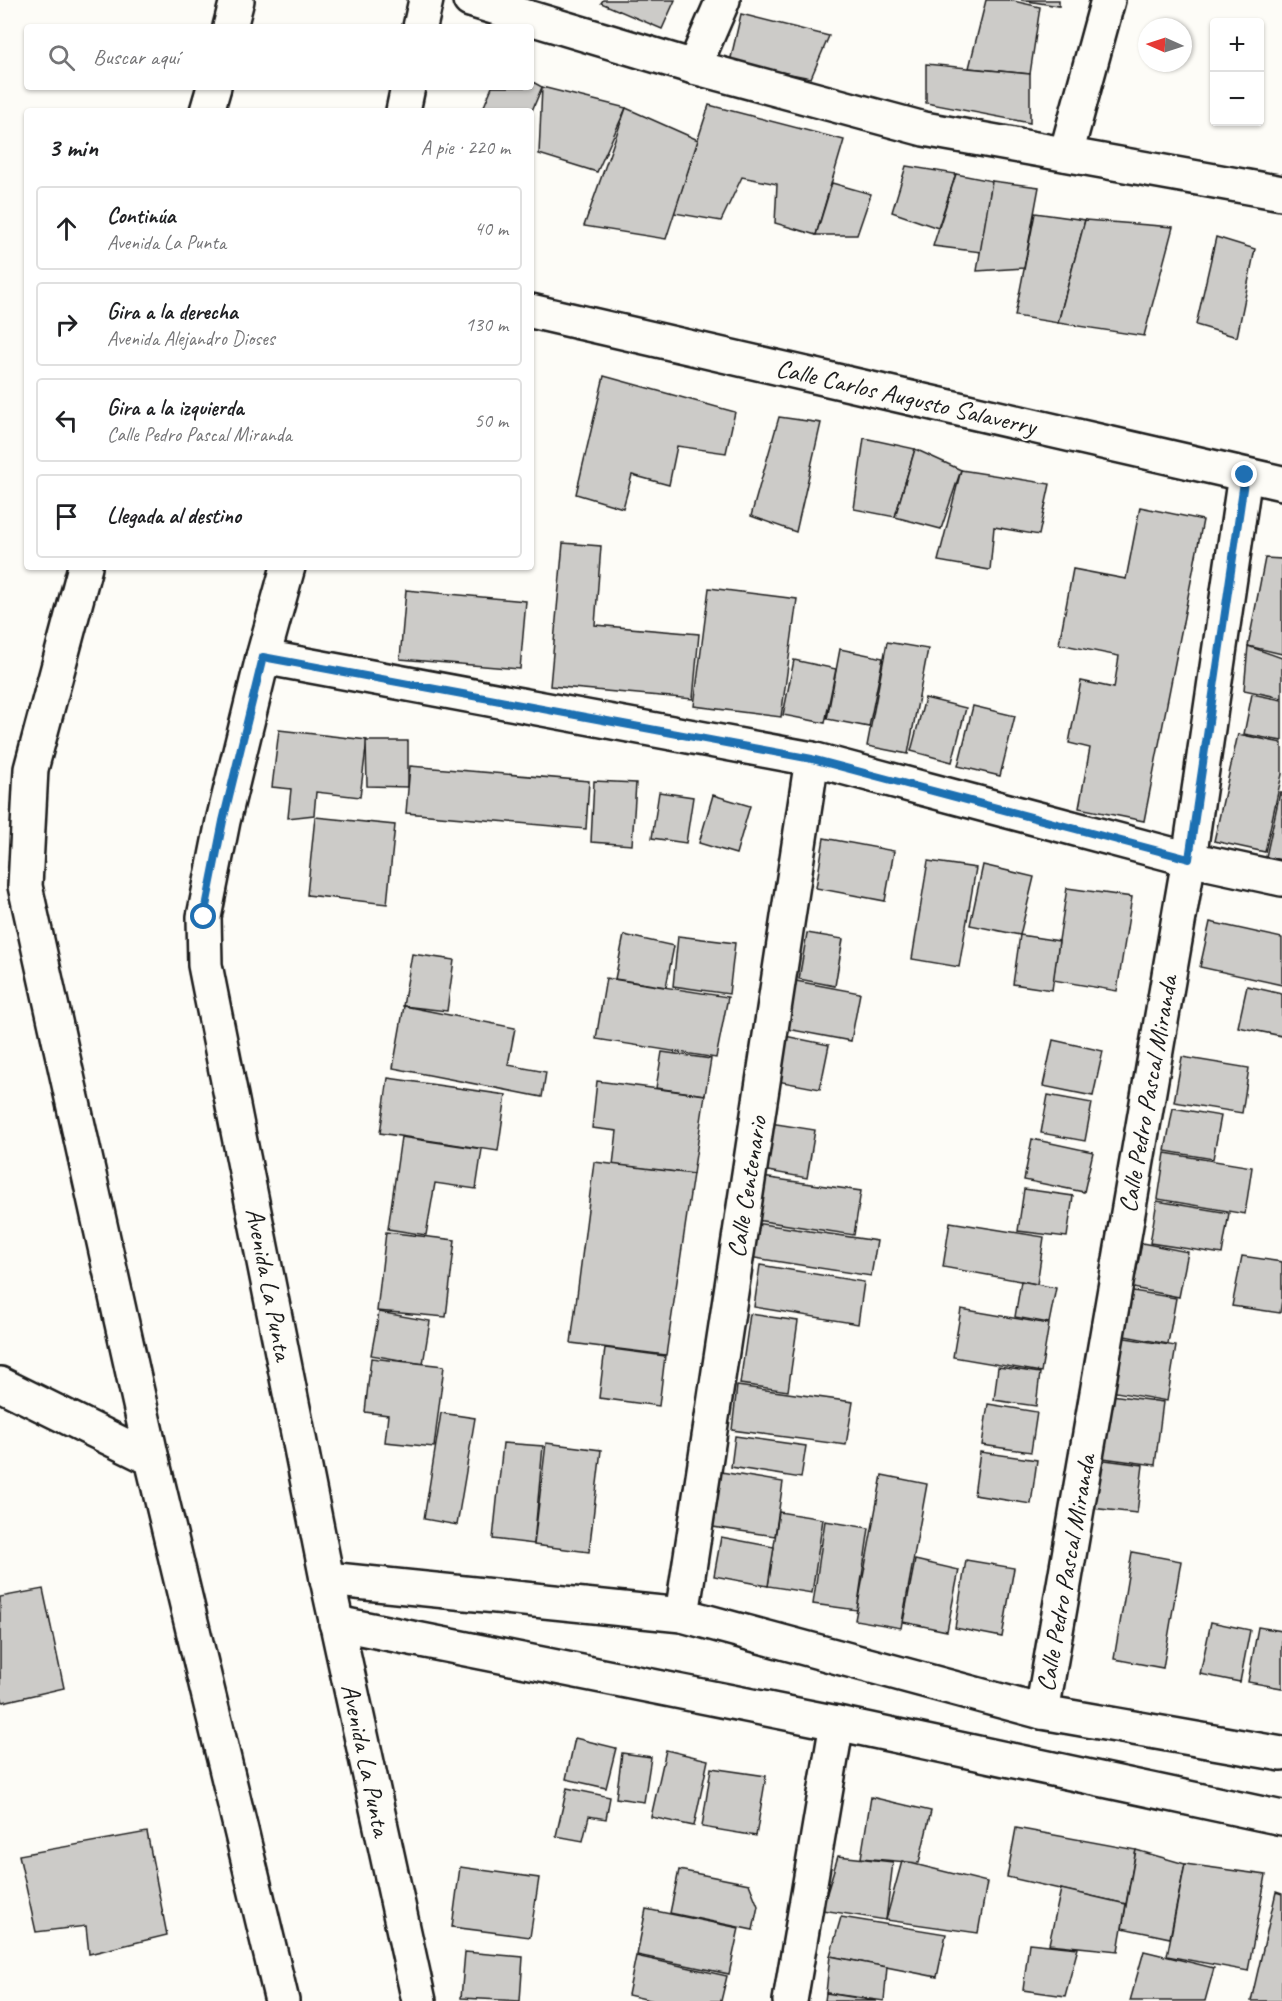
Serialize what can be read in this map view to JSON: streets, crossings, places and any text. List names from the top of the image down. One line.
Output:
{"streets":{"street":["Calle Carlos Augusto Salaverry","Calle Pedro Pascal Miranda","Calle Centenario","Avenida La Punta"]},"crossings":[["Calle Carlos Augusto Salaverry","Calle Pedro Pascal Miranda"]],"north":"left","page":{"map_buttons":["+","−"],"search":"Buscar aquí","heading":["3 min","A pie · 220 m"],"list":[["Continúa","Avenida La Punta","40 m"],["Gira a la derecha","Avenida Alejandro Dioses","130 m"],["Gira a la izquierda","Calle Pedro Pascal Miranda","50 m"],"Llegada al destino"]}}
